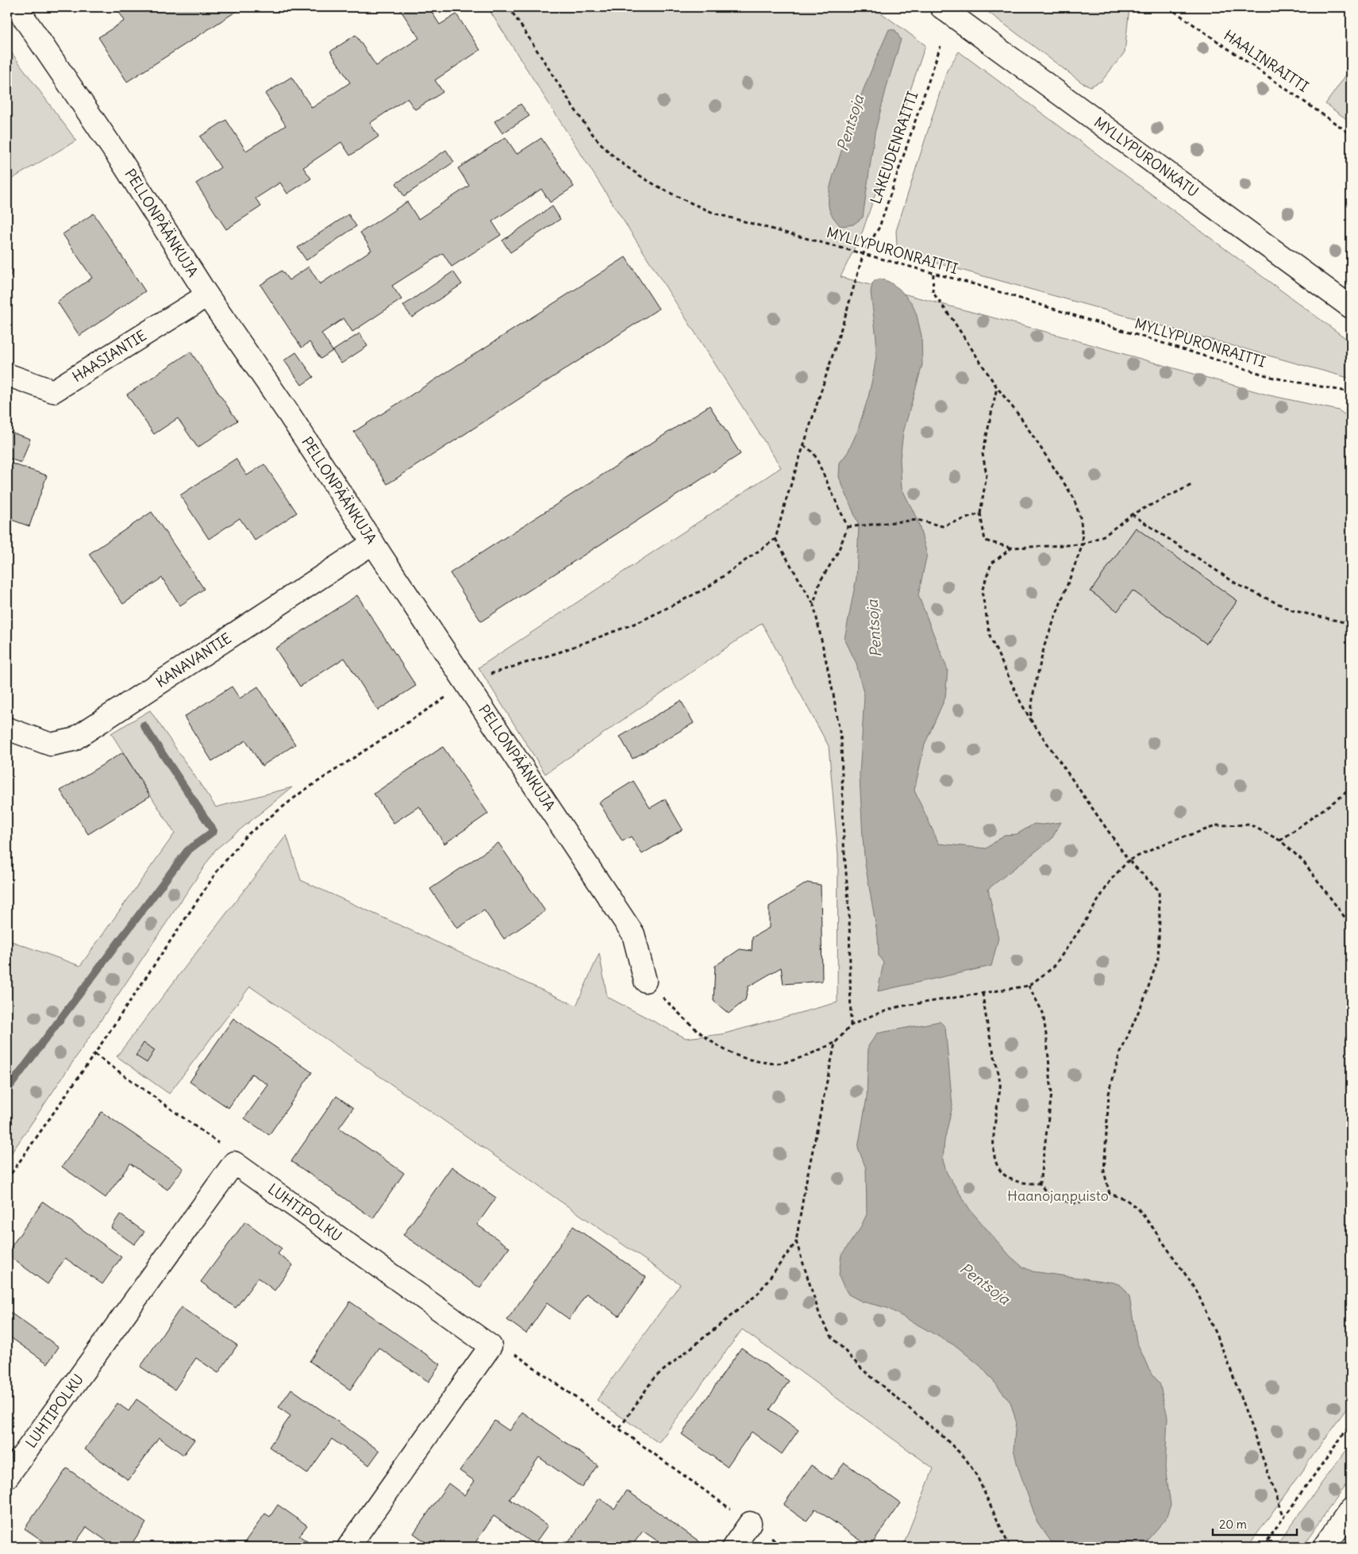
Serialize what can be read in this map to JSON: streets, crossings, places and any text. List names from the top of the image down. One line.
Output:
{"streets":{"street":["MYLLYPURONKATU","PELLONPÄÄNKUJA","HAASIANTIE","KANAVANTIE","LUHTIPOLKU"],"path":["HAALINRAITTI","LAKEUDENRAITTI","MYLLYPURONRAITTI"]},"crossings":[["LAKEUDENRAITTI","MYLLYPURONRAITTI"],["PELLONPÄÄNKUJA","HAASIANTIE"],["PELLONPÄÄNKUJA","KANAVANTIE"]],"water":["Pentsoja"],"parks":["Haanojanpuisto"],"scale_bar":"20 m"}
